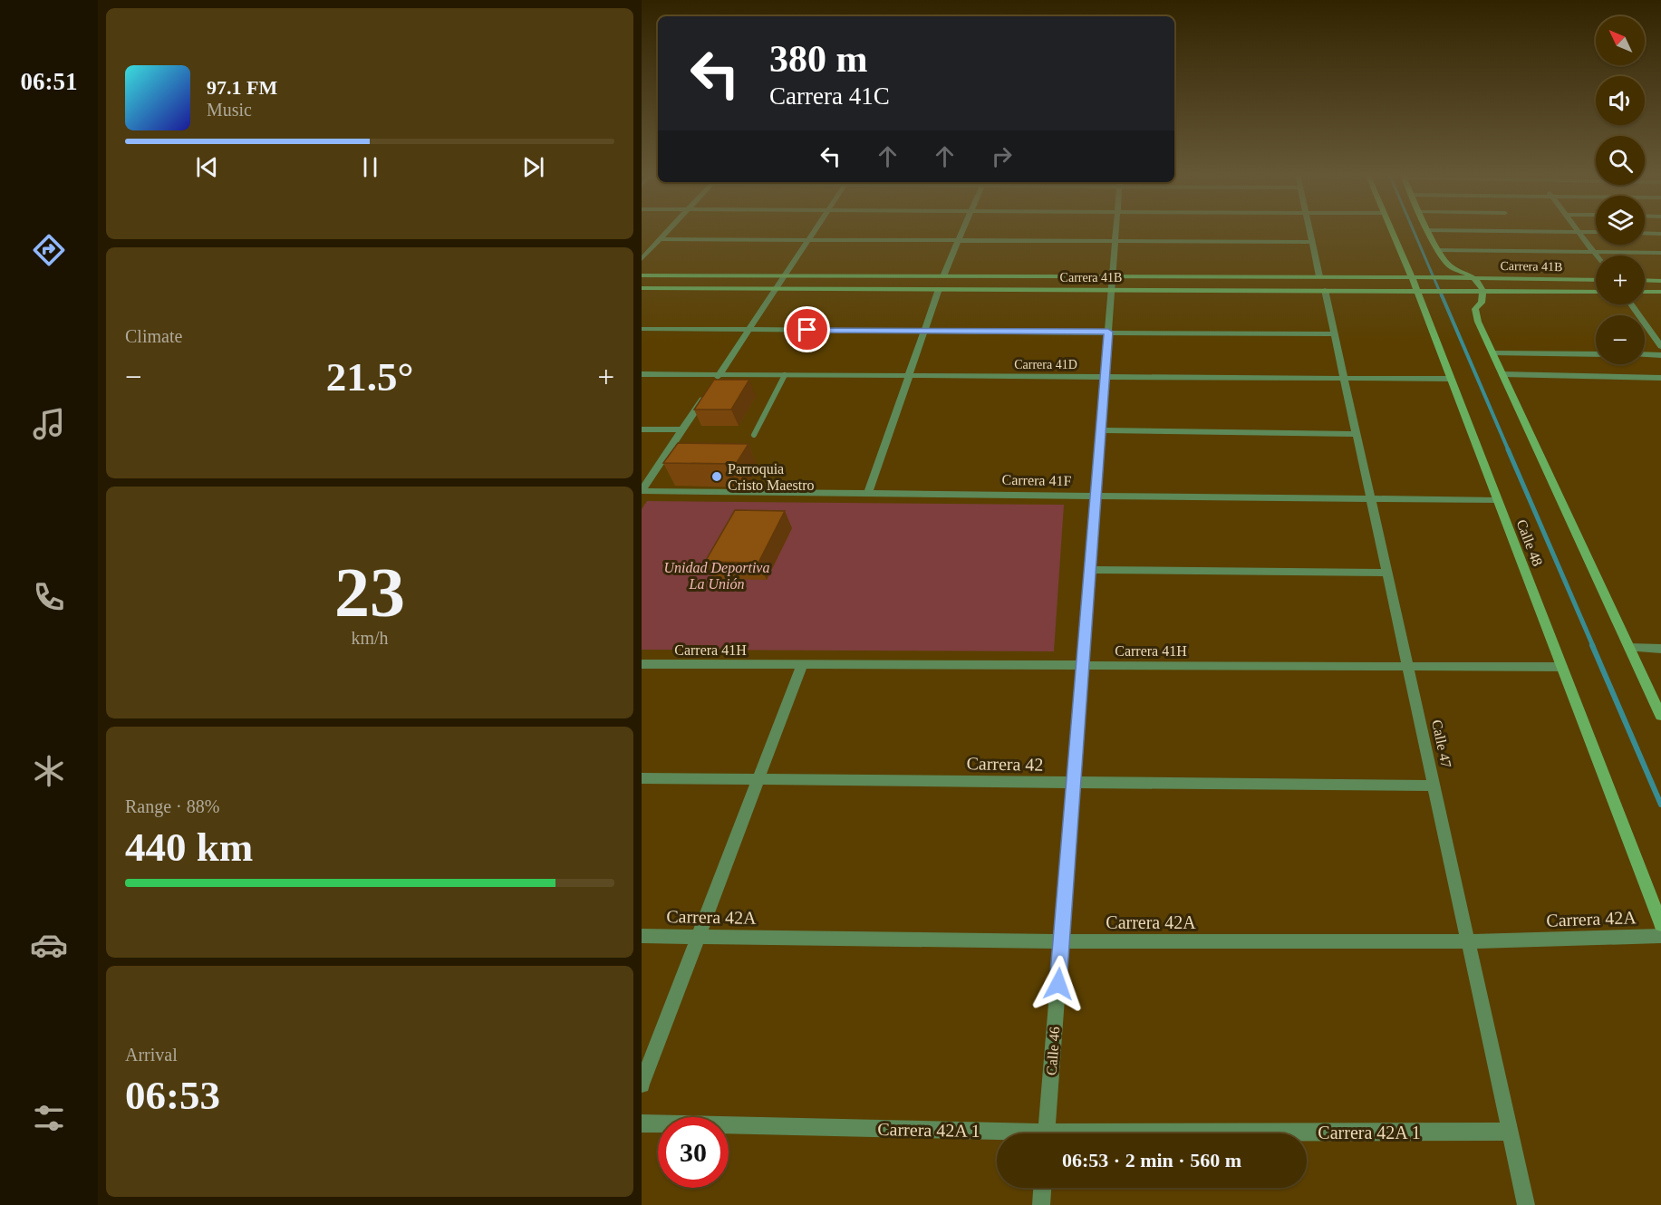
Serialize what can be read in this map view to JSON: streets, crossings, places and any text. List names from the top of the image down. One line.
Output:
{"streets":{"street":["Carrera 41B","Carrera 41D","Carrera 41F","Calle 48","Carrera 41H","Calle 47","Carrera 42","Carrera 42A","Calle 46","Carrera 42A 1"]},"crossings":[["Carrera 41B","Calle 48"],["Carrera 41B","Calle 47"],["Carrera 41B","Calle 46"],["Carrera 41D","Calle 48"],["Carrera 41D","Calle 47"],["Carrera 41D","Calle 46"],["Carrera 41F","Calle 48"],["Carrera 41F","Calle 47"],["Carrera 41F","Calle 46"],["Calle 48","Carrera 41H"],["Carrera 41H","Calle 47"],["Carrera 41H","Calle 46"],["Calle 47","Carrera 42"],["Calle 47","Carrera 42A"],["Calle 47","Carrera 42A 1"],["Carrera 42","Calle 46"],["Carrera 42A","Calle 46"]],"parks":["Unidad Deportiva La Unión"],"places":["Parroquia Cristo Maestro"],"north":"top left","page":{"tabs":"06:51","map_buttons":["+","−"],"turn":["380 m","Carrera 41C"],"song":["97.1 FM","Music"],"tile":["Climate",["23","km/h"],["Range · 88%","440 km"],["Arrival","06:53"]],"heat":["−","21.5°","+"],"limit":"30","trip":"06:53 · 2 min · 560 m"}}
